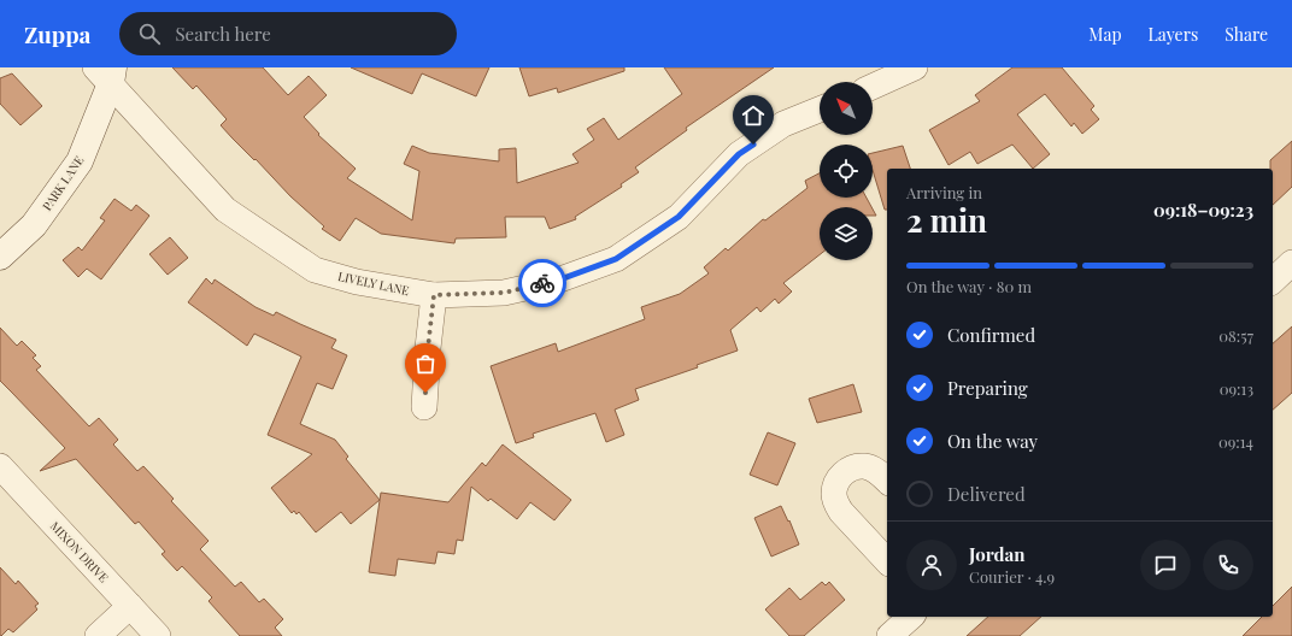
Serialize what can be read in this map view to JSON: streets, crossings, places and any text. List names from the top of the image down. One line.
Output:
{"streets":{"street":["PARK LANE","LIVELY LANE","MIXON DRIVE"]},"crossings":[["PARK LANE","LIVELY LANE"]],"north":"top left","page":{"header":"Zuppa","search":"Search here","nav":["Map","Layers","Share"],"heading":["2 min","Arriving in","09:18–09:23"],"panel":["Jordan","Courier · 4.9"],"bar":"On the way · 80 m","list":[["Confirmed","08:57"],["Preparing","09:13"],["On the way","09:14"],"Delivered"]}}
